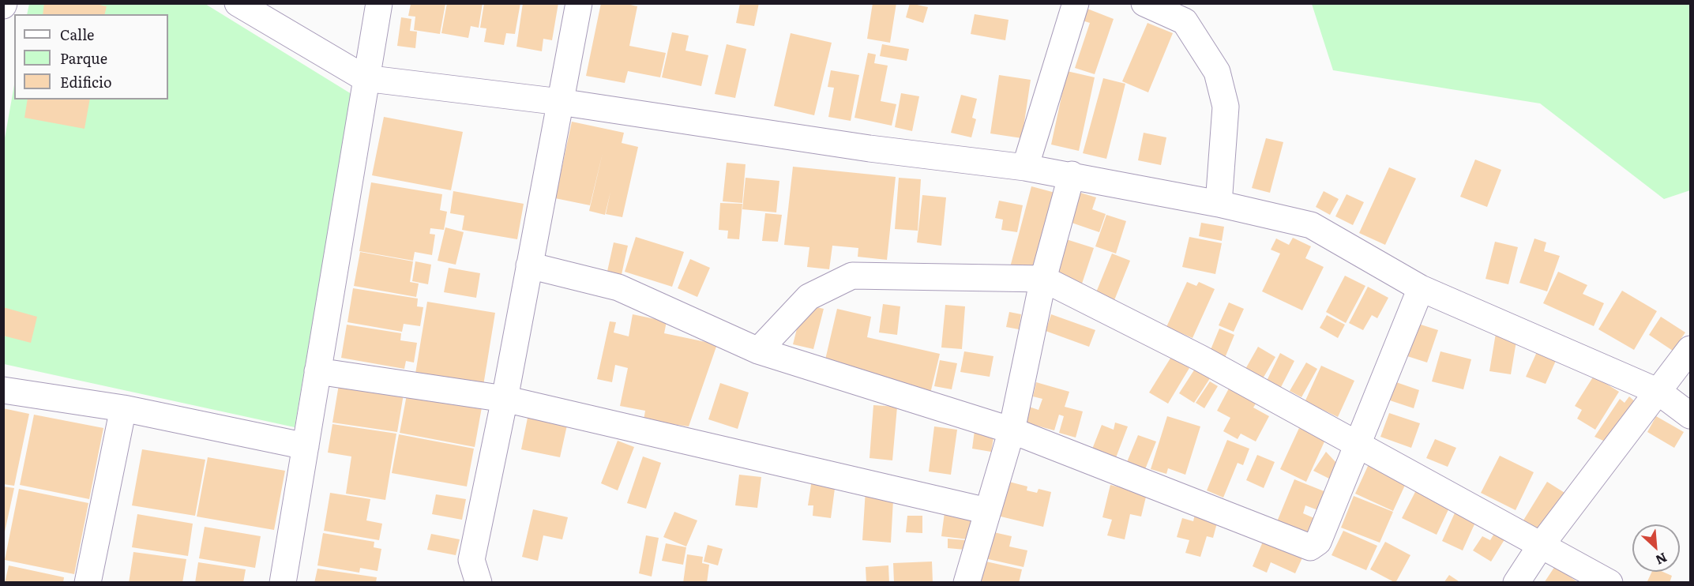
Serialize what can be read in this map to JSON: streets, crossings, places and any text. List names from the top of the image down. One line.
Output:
{"legend":["Calle","Parque","Edificio"],"north":"bottom right"}
